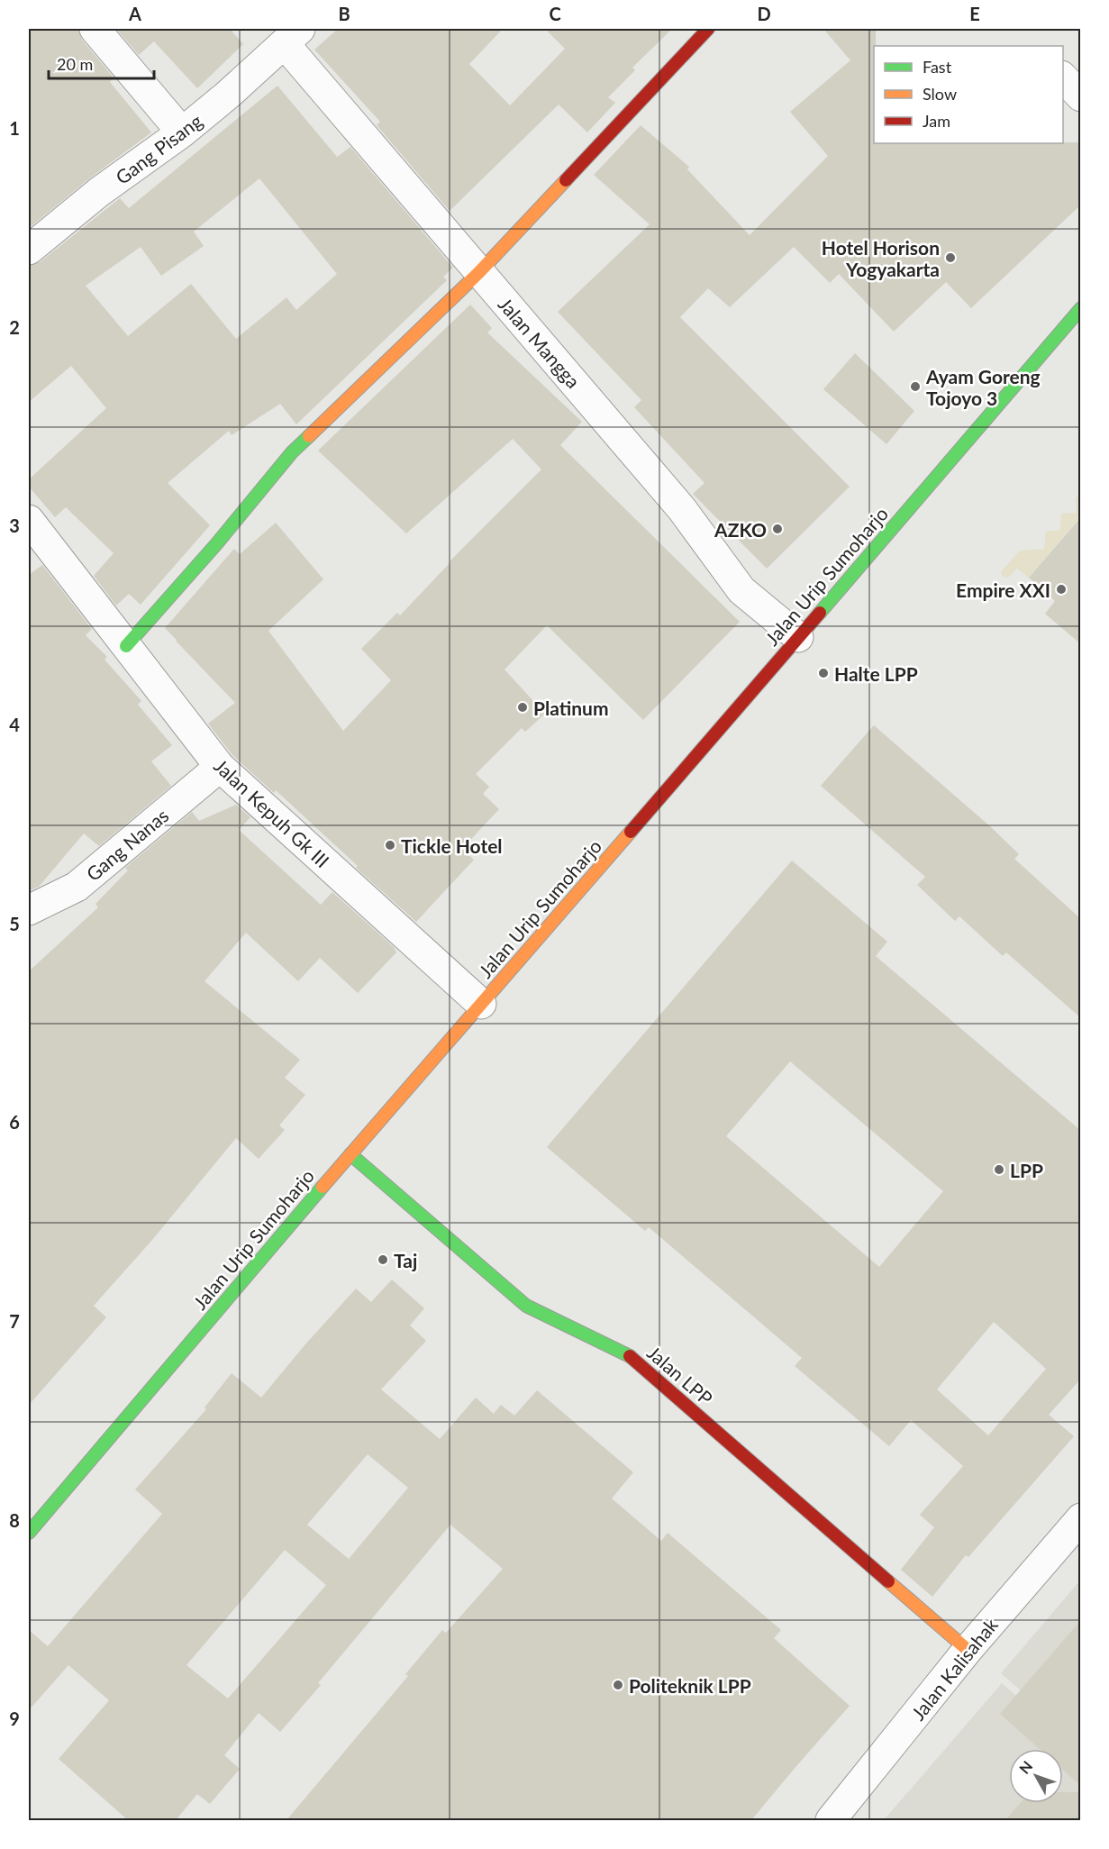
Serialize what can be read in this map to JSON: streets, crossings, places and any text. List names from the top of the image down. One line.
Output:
{"streets":{"street":["Gang Pisang","Jalan Mangga","Jalan Urip Sumoharjo","Jalan Kepuh Gk III","Gang Nanas","Jalan LPP","Jalan Kalisahak"]},"crossings":[["Gang Pisang","Jalan Mangga"],["Jalan Mangga","Jalan Urip Sumoharjo"],["Jalan Urip Sumoharjo","Jalan Kepuh Gk III"],["Jalan Urip Sumoharjo","Jalan LPP"],["Jalan Kepuh Gk III","Gang Nanas"],["Jalan LPP","Jalan Kalisahak"]],"places":["Hotel Horison Yogyakarta","Ayam Goreng Tojoyo 3","AZKO","Empire XXI","Halte LPP","Platinum","Tickle Hotel","LPP","Taj","Politeknik LPP"],"legend":["Fast","Slow","Jam"],"scale_bar":"20 m","north":"top left","grid":{"columns":["A","B","C","D","E"],"rows":["1","2","3","4","5","6","7","8","9"]}}
